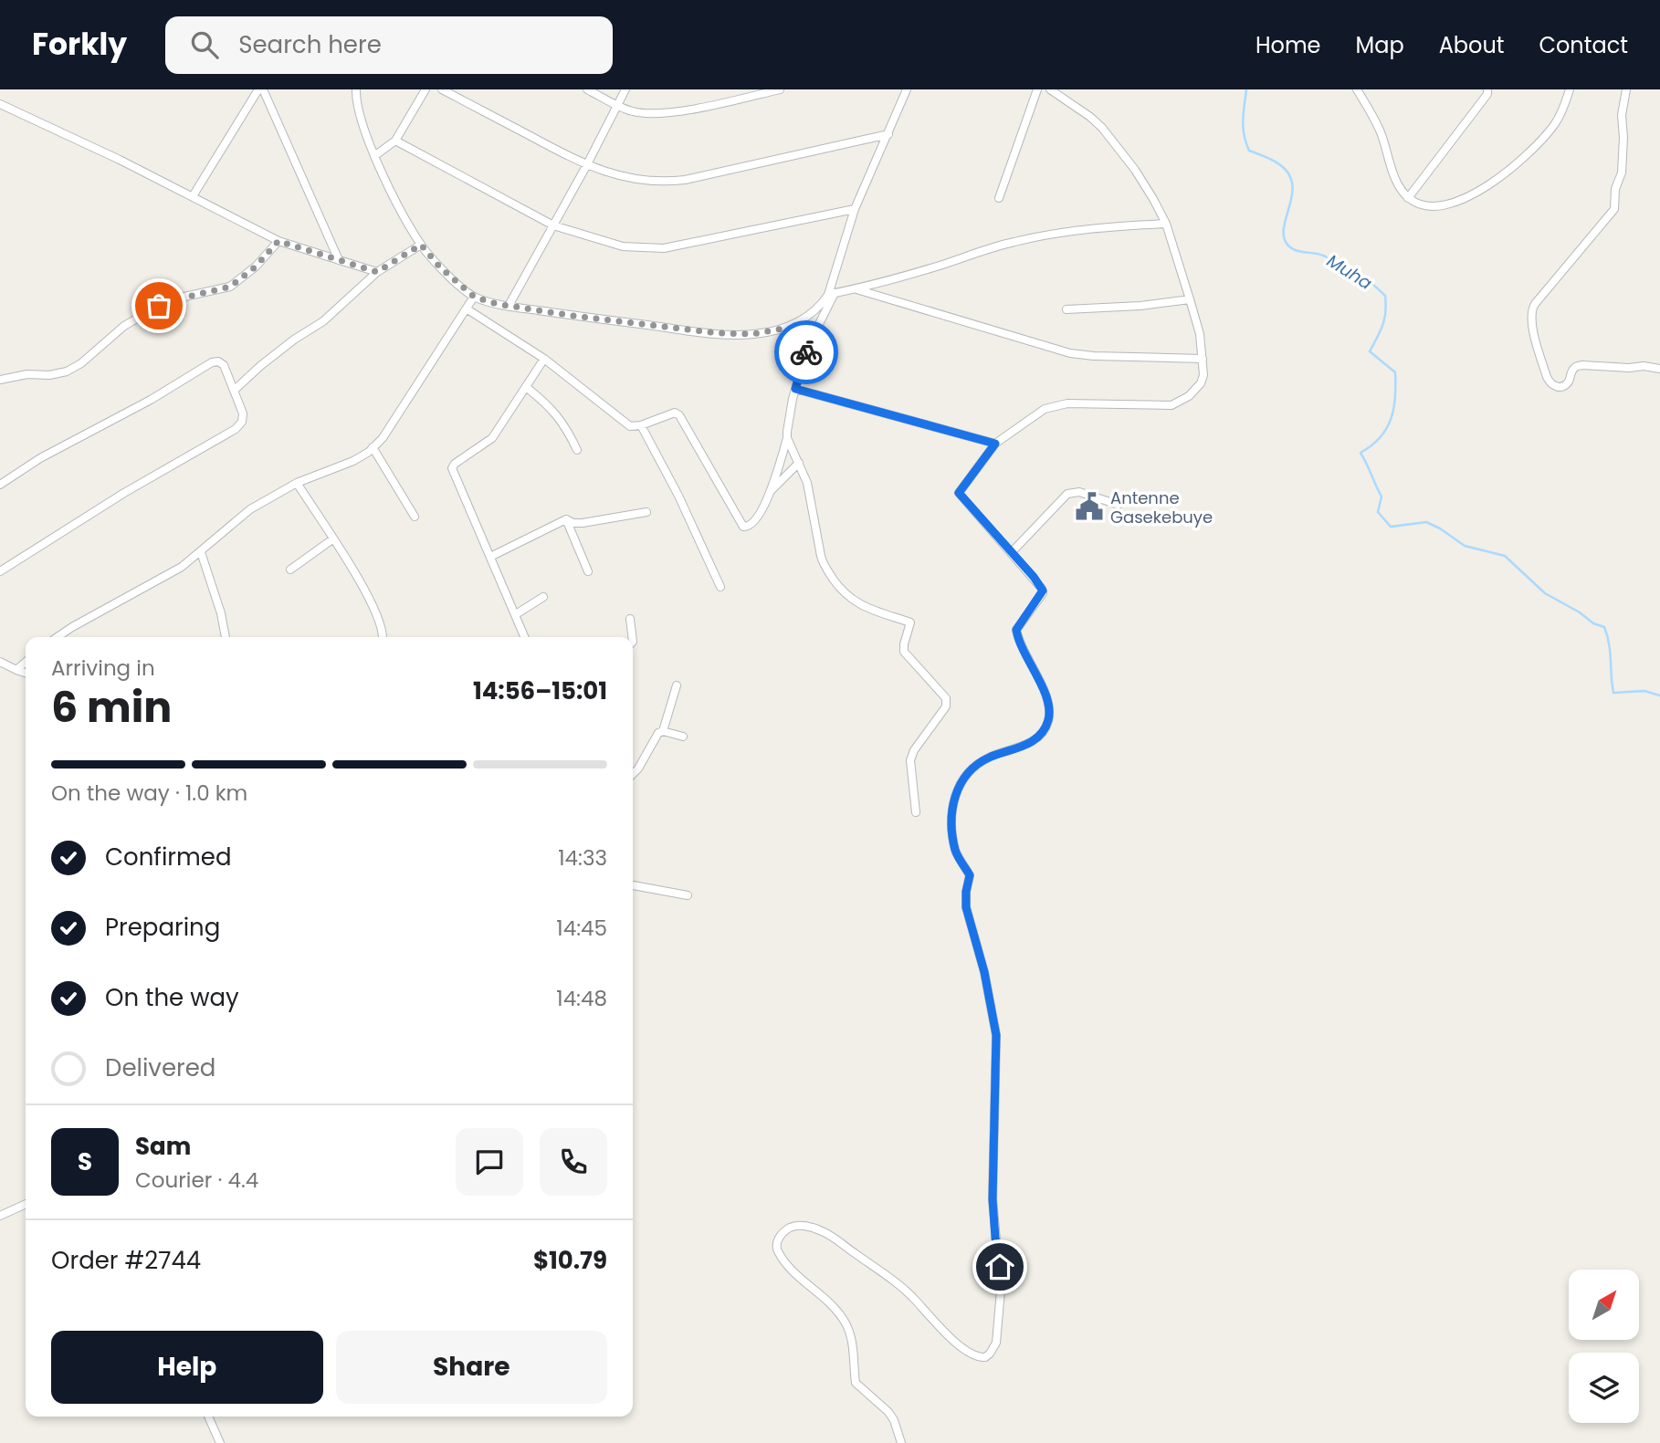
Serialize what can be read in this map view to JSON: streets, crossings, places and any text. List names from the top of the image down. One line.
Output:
{"water":["Muha"],"places":{"public building":["Antenne Gasekebuye"]},"north":"top right","page":{"header":"Forkly","search":"Search here","nav":["Home","Map","About","Contact"],"heading":["6 min","Arriving in","14:56–15:01"],"panel":["Sam","Courier · 4.4","Order #2744","$10.79"],"bar":"On the way · 1.0 km","list":[["Confirmed","14:33"],["Preparing","14:45"],["On the way","14:48"],"Delivered"],"round":"S","buttons":["Help","Share"]}}
